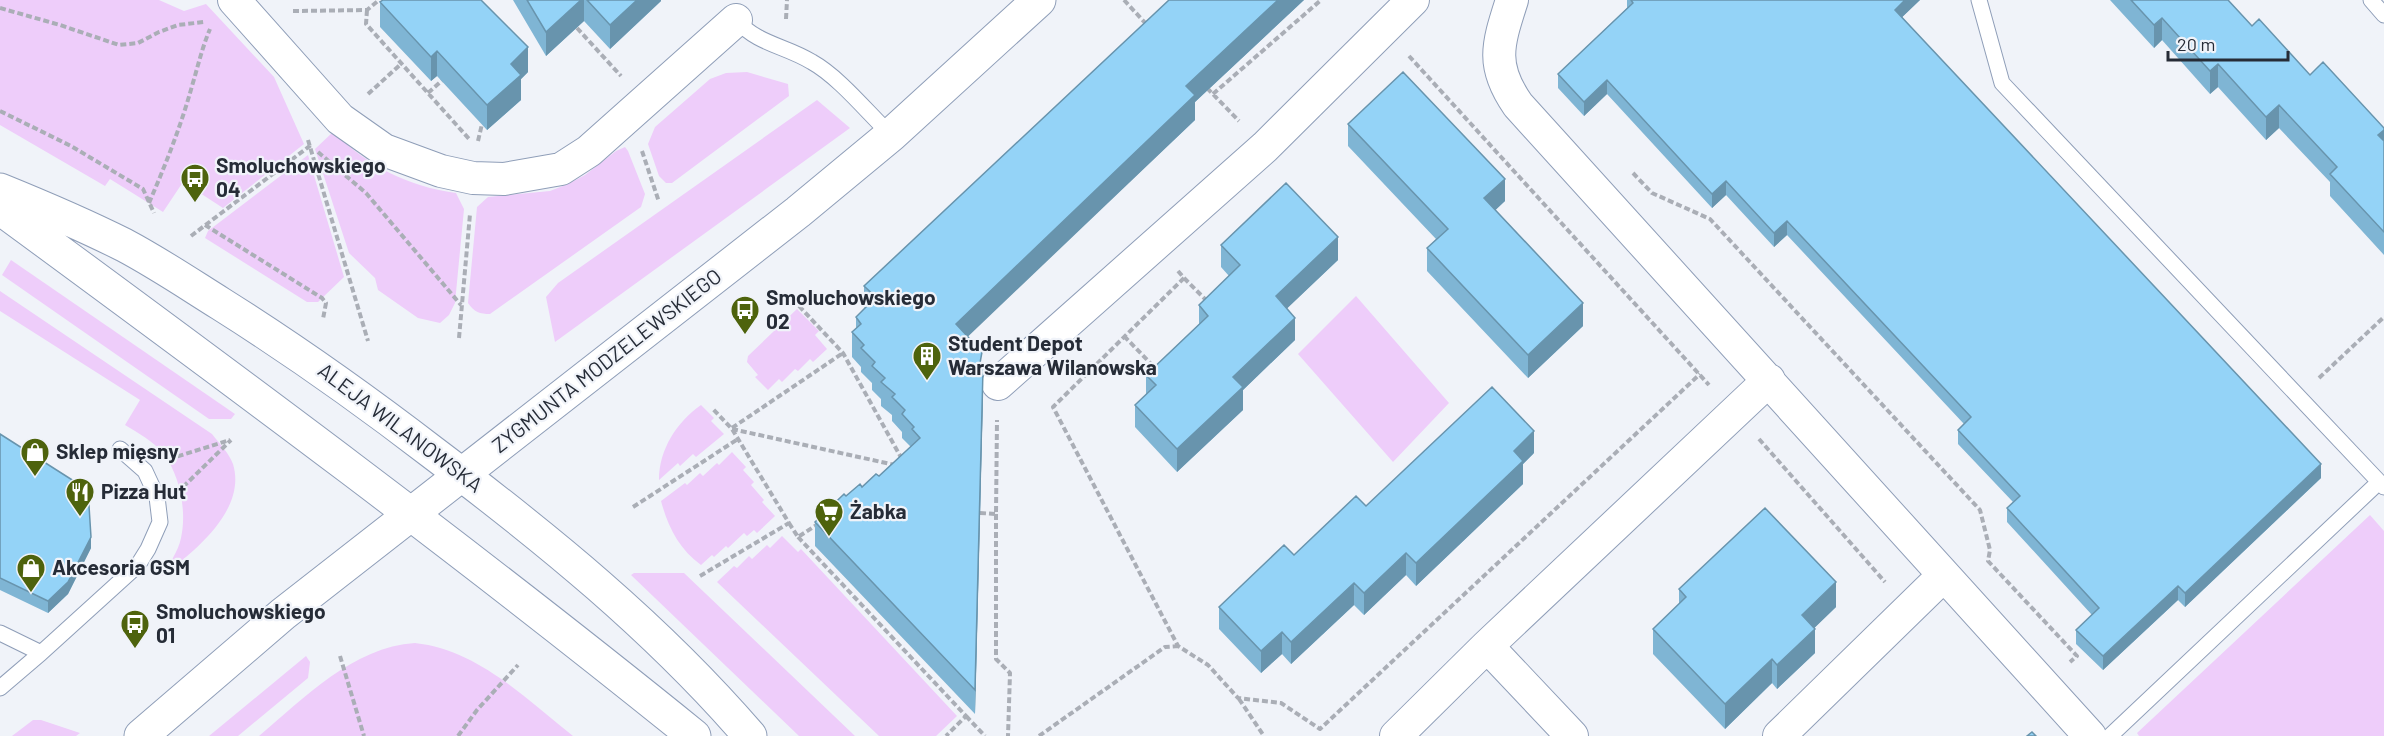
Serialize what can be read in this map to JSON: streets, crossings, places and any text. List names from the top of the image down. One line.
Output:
{"streets":{"main road":["ZYGMUNTA MODZELEWSKIEGO","ALEJA WILANOWSKA"]},"crossings":[["ZYGMUNTA MODZELEWSKIEGO","ALEJA WILANOWSKA"]],"places":{"bus stop":["Smoluchowskiego 04","Smoluchowskiego 02","Smoluchowskiego 01"],"building":["Student Depot Warszawa Wilanowska"],"shop":["Sklep mięsny","Akcesoria GSM"],"restaurant":["Pizza Hut"],"supermarket":["Żabka"]},"scale_bar":"20 m"}
